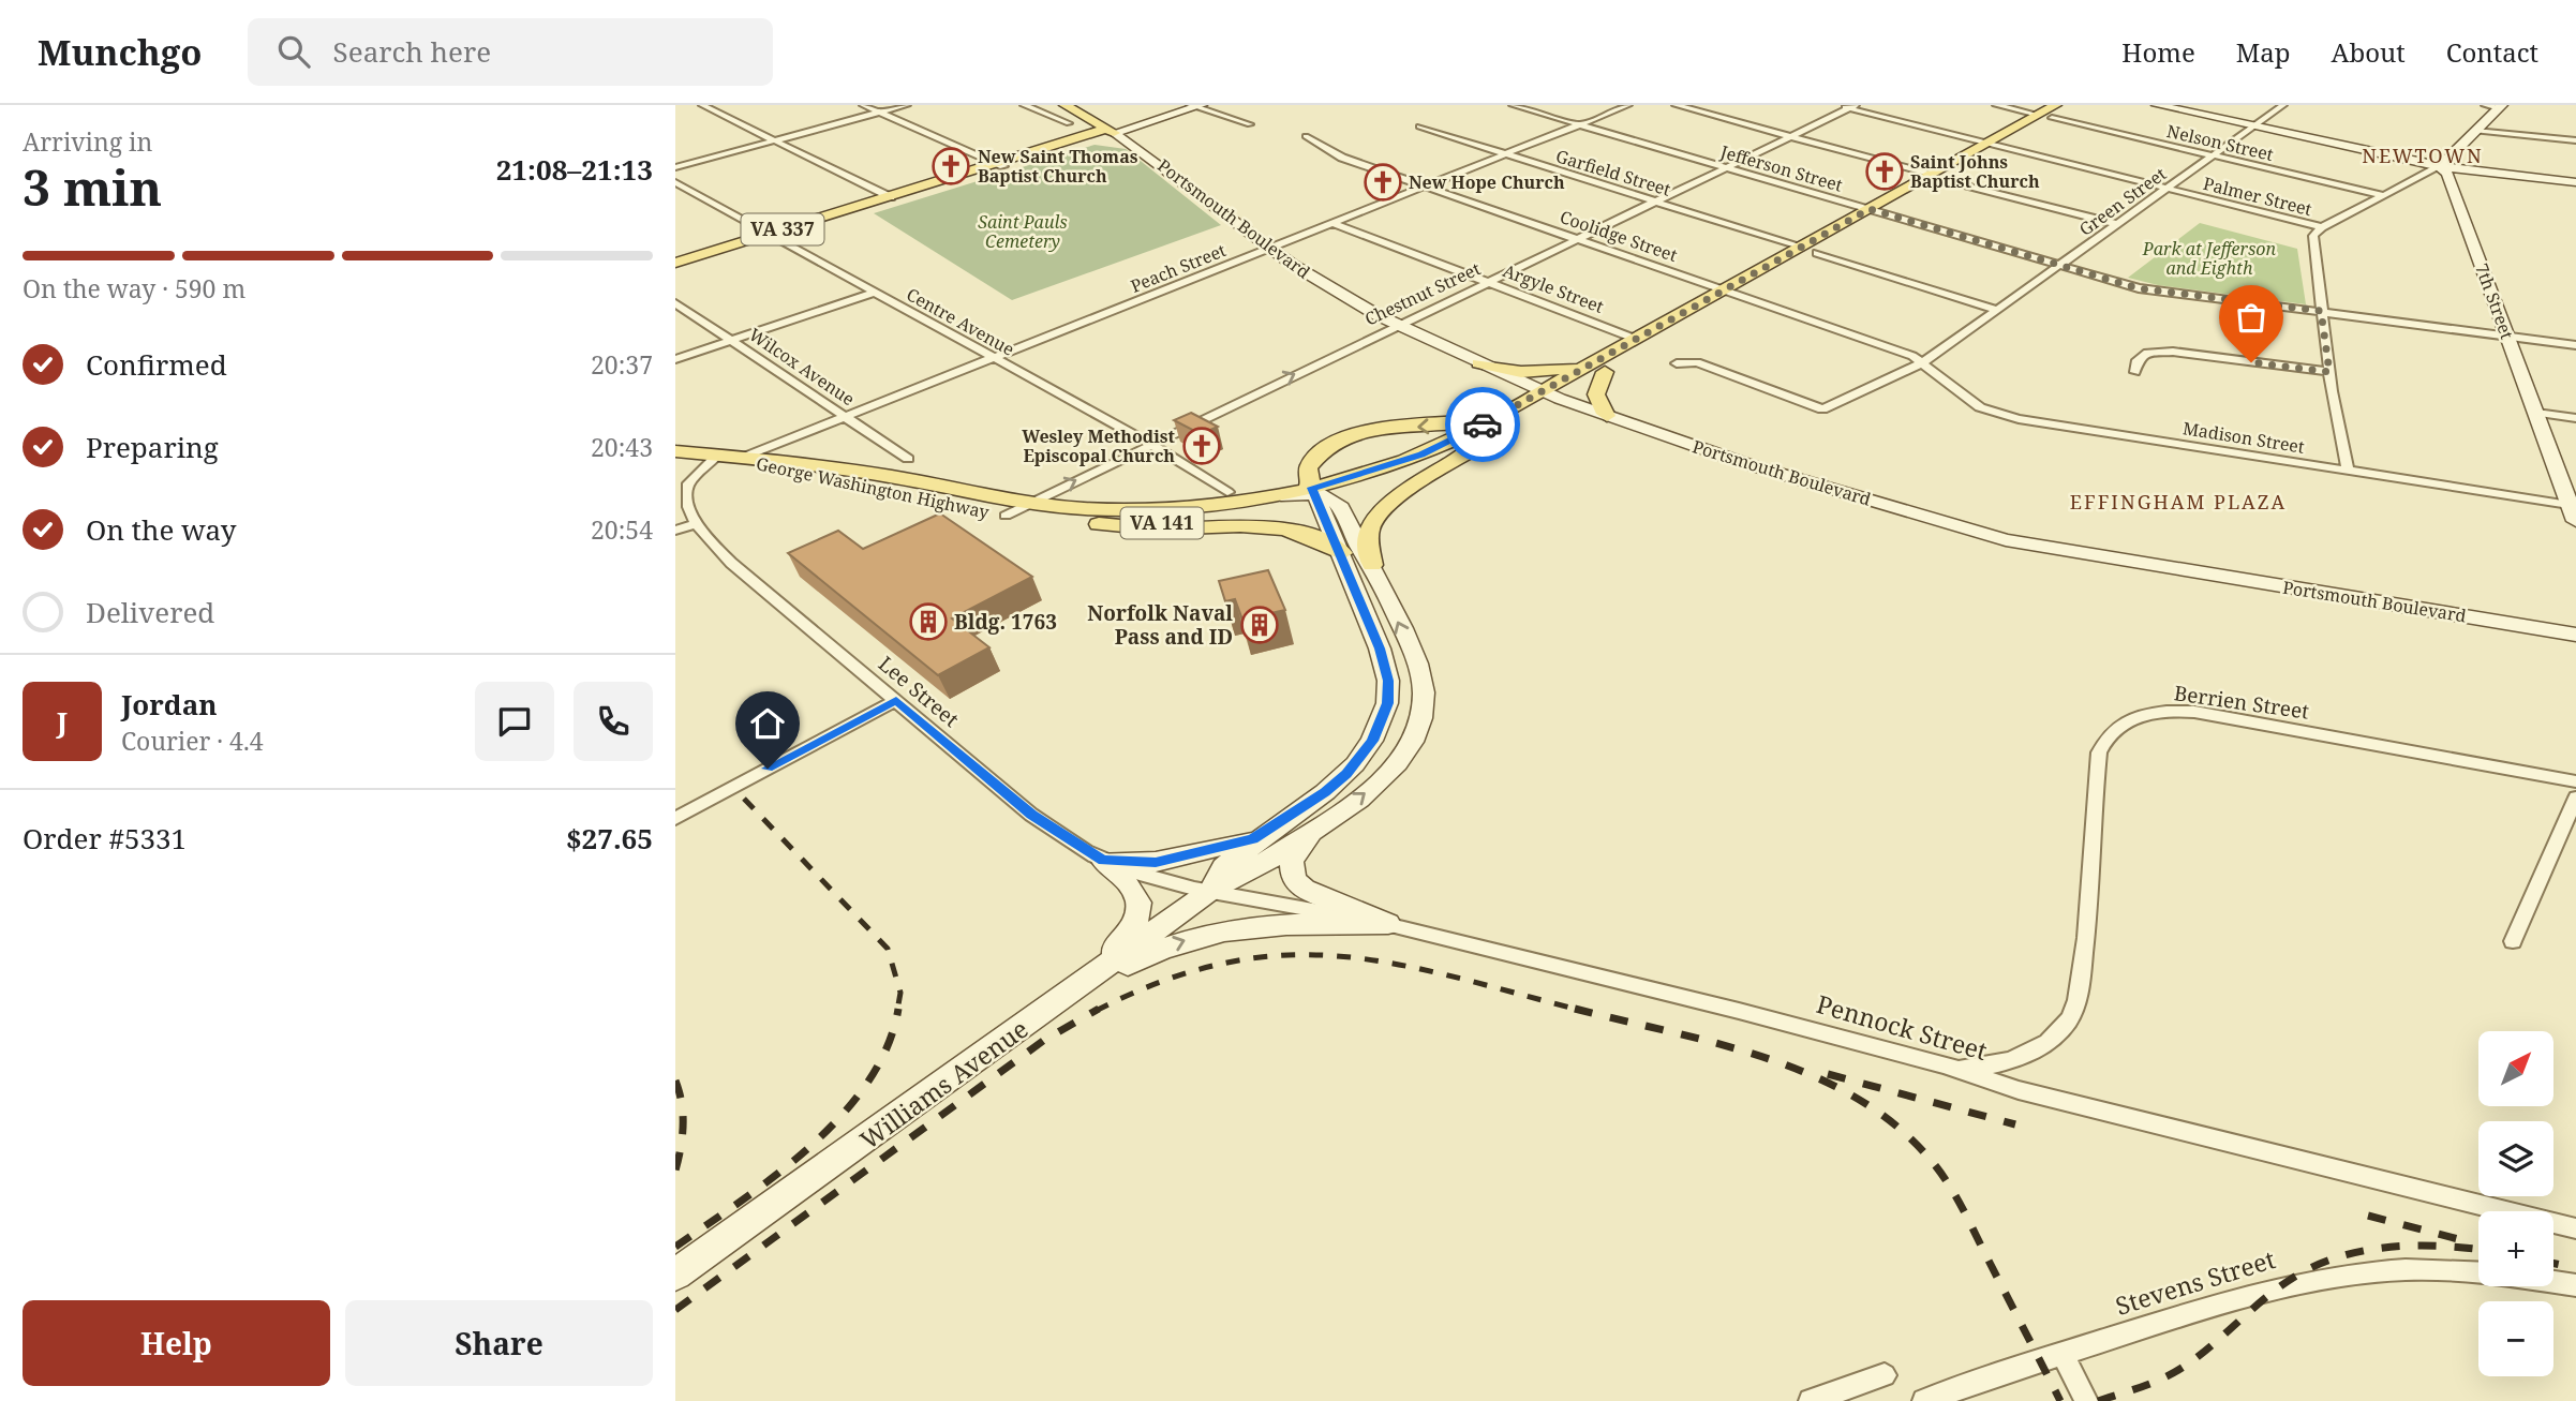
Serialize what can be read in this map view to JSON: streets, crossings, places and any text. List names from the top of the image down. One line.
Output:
{"streets":{"main road":["Portsmouth Boulevard","VA 337","George Washington Highway","VA 141"],"street":["Nelson Street","Jefferson Street","Garfield Street","Palmer Street","Green Street","Coolidge Street","Peach Street","Argyle Street","Chestnut Street","7th Street","Centre Avenue","Wilcox Avenue","Madison Street","Lee Street","Berrien Street","Pennock Street","Williams Avenue","Stevens Street"]},"crossings":[["Nelson Street","Green Street"],["Nelson Street","VA 141"],["Jefferson Street","Green Street"],["Jefferson Street","Peach Street"],["Jefferson Street","Chestnut Street"],["Jefferson Street","7th Street"],["Jefferson Street","VA 141"],["Garfield Street","Peach Street"],["Garfield Street","Chestnut Street"],["Garfield Street","VA 141"],["Palmer Street","Green Street"],["Palmer Street","Chestnut Street"],["Palmer Street","VA 141"],["Green Street","Coolidge Street"],["Green Street","Madison Street"],["Portsmouth Boulevard","VA 337"],["Portsmouth Boulevard","Peach Street"],["Portsmouth Boulevard","Chestnut Street"],["Portsmouth Boulevard","VA 141"],["VA 337","Centre Avenue"],["Coolidge Street","Peach Street"],["Coolidge Street","Chestnut Street"],["Coolidge Street","Madison Street"],["Coolidge Street","VA 141"],["Peach Street","Argyle Street"],["Peach Street","Centre Avenue"],["Peach Street","Wilcox Avenue"],["Peach Street","George Washington Highway"],["Argyle Street","Chestnut Street"],["Argyle Street","VA 141"],["Chestnut Street","Centre Avenue"],["Chestnut Street","George Washington Highway"],["Chestnut Street","VA 141"],["7th Street","Madison Street"],["George Washington Highway","VA 141"],["VA 141","Williams Avenue"],["Lee Street","Pennock Street"],["Lee Street","Williams Avenue"],["Berrien Street","Pennock Street"],["Pennock Street","Williams Avenue"]],"one_way":["Chestnut Street"],"districts":["NEWTOWN","EFFINGHAM PLAZA"],"parks":["Saint Pauls Cemetery","Park at Jefferson and Eighth"],"places":{"church":["New Saint Thomas Baptist Church","Saint Johns Baptist Church","New Hope Church","Wesley Methodist Episcopal Church"],"building":["Bldg. 1763","Norfolk Naval Pass and ID"]},"north":"top right","page":{"header":"Munchgo","search":"Search here","nav":["Home","Map","About","Contact"],"heading":["3 min","Arriving in","21:08–21:13"],"panel":["Jordan","Courier · 4.4","Order #5331","$27.65"],"bar":"On the way · 590 m","list":[["Confirmed","20:37"],["Preparing","20:43"],["On the way","20:54"],"Delivered"],"round":"J","map_buttons":["+","−"],"buttons":["Help","Share"]}}
